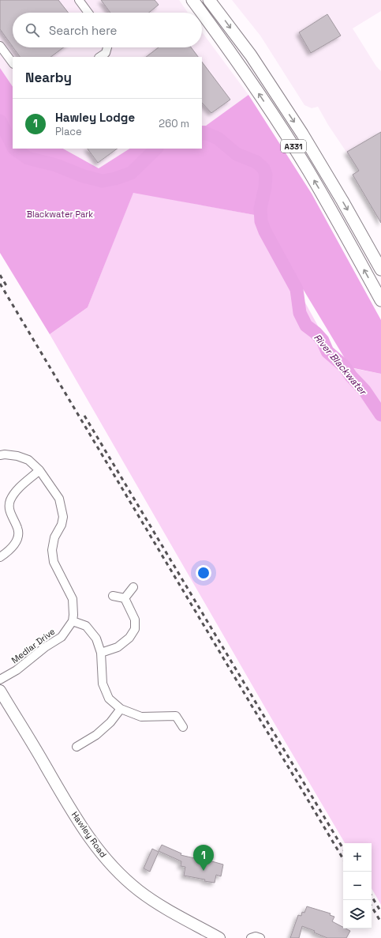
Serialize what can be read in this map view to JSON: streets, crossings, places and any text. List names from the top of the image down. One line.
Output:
{"streets":{"main road":["A331","Hawley Road"],"street":["Medlar Drive"]},"water":["River Blackwater"],"parks":["Blackwater Park"],"page":{"search":"Search here","heading":"Nearby","list":[{"mark":"1","name":"Hawley Lodge","note":"Place","value":"260 m"}],"map_buttons":["+","−"],"pins":"1"}}
